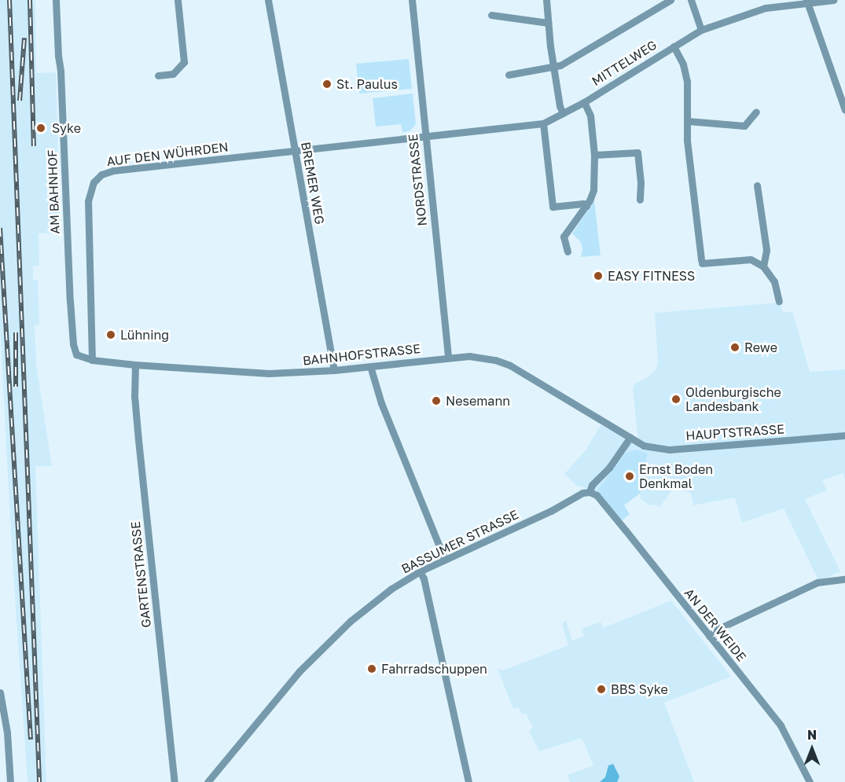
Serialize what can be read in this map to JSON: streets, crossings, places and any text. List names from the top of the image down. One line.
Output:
{"streets":{"street":["MITTELWEG","AUF DEN WÜHRDEN","NORDSTRASSE","BREMER WEG","AM BAHNHOF","BAHNHOFSTRASSE","HAUPTSTRASSE","BASSUMER STRASSE","GARTENSTRASSE","AN DER WEIDE"]},"crossings":[["MITTELWEG","AUF DEN WÜHRDEN"],["MITTELWEG","NORDSTRASSE"],["AUF DEN WÜHRDEN","NORDSTRASSE"],["AUF DEN WÜHRDEN","BREMER WEG"],["AUF DEN WÜHRDEN","BAHNHOFSTRASSE"],["NORDSTRASSE","BAHNHOFSTRASSE"],["BREMER WEG","BAHNHOFSTRASSE"],["AM BAHNHOF","BAHNHOFSTRASSE"],["BAHNHOFSTRASSE","HAUPTSTRASSE"],["BAHNHOFSTRASSE","GARTENSTRASSE"],["BASSUMER STRASSE","AN DER WEIDE"]],"places":["St. Paulus","Syke","EASY FITNESS","Lühning","Rewe","Oldenburgische Landesbank","Nesemann","Ernst Boden Denkmal","Fahrradschuppen","BBS Syke"],"north":"top"}
